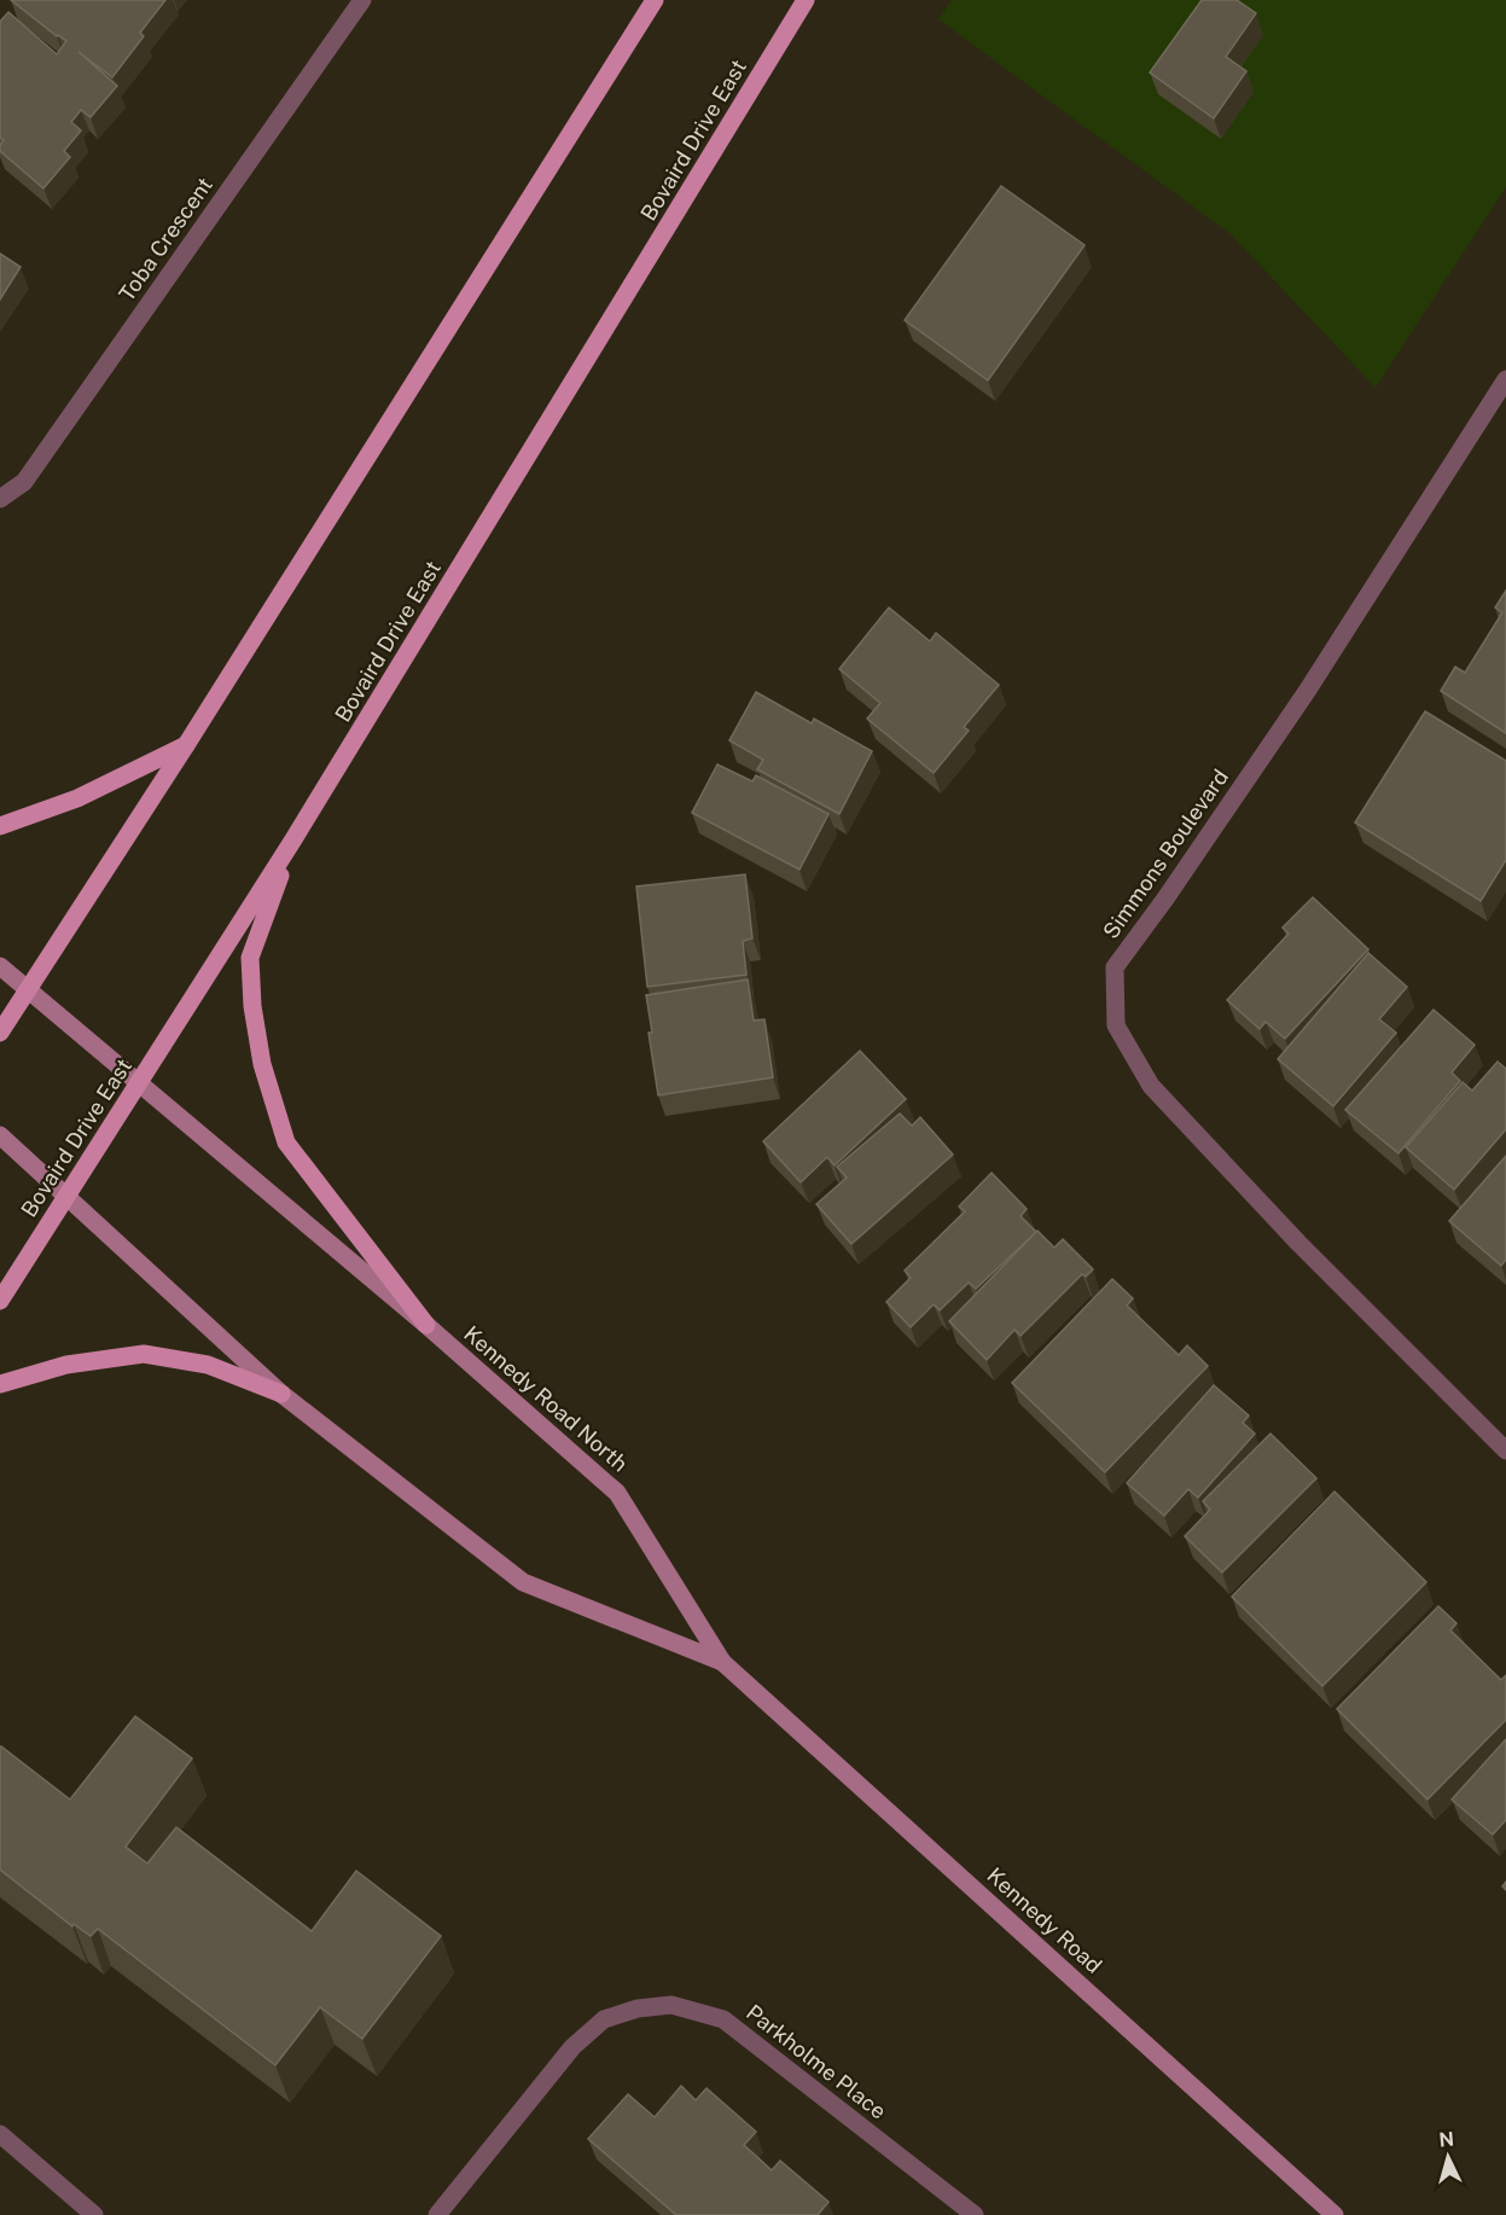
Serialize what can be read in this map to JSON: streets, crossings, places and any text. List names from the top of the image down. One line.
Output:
{"streets":{"main road":["Bovaird Drive East","Kennedy Road North","Kennedy Road"],"street":["Toba Crescent","Simmons Boulevard","Parkholme Place"]},"crossings":[["Bovaird Drive East","Kennedy Road North"],["Kennedy Road North","Kennedy Road"]],"north":"top"}
